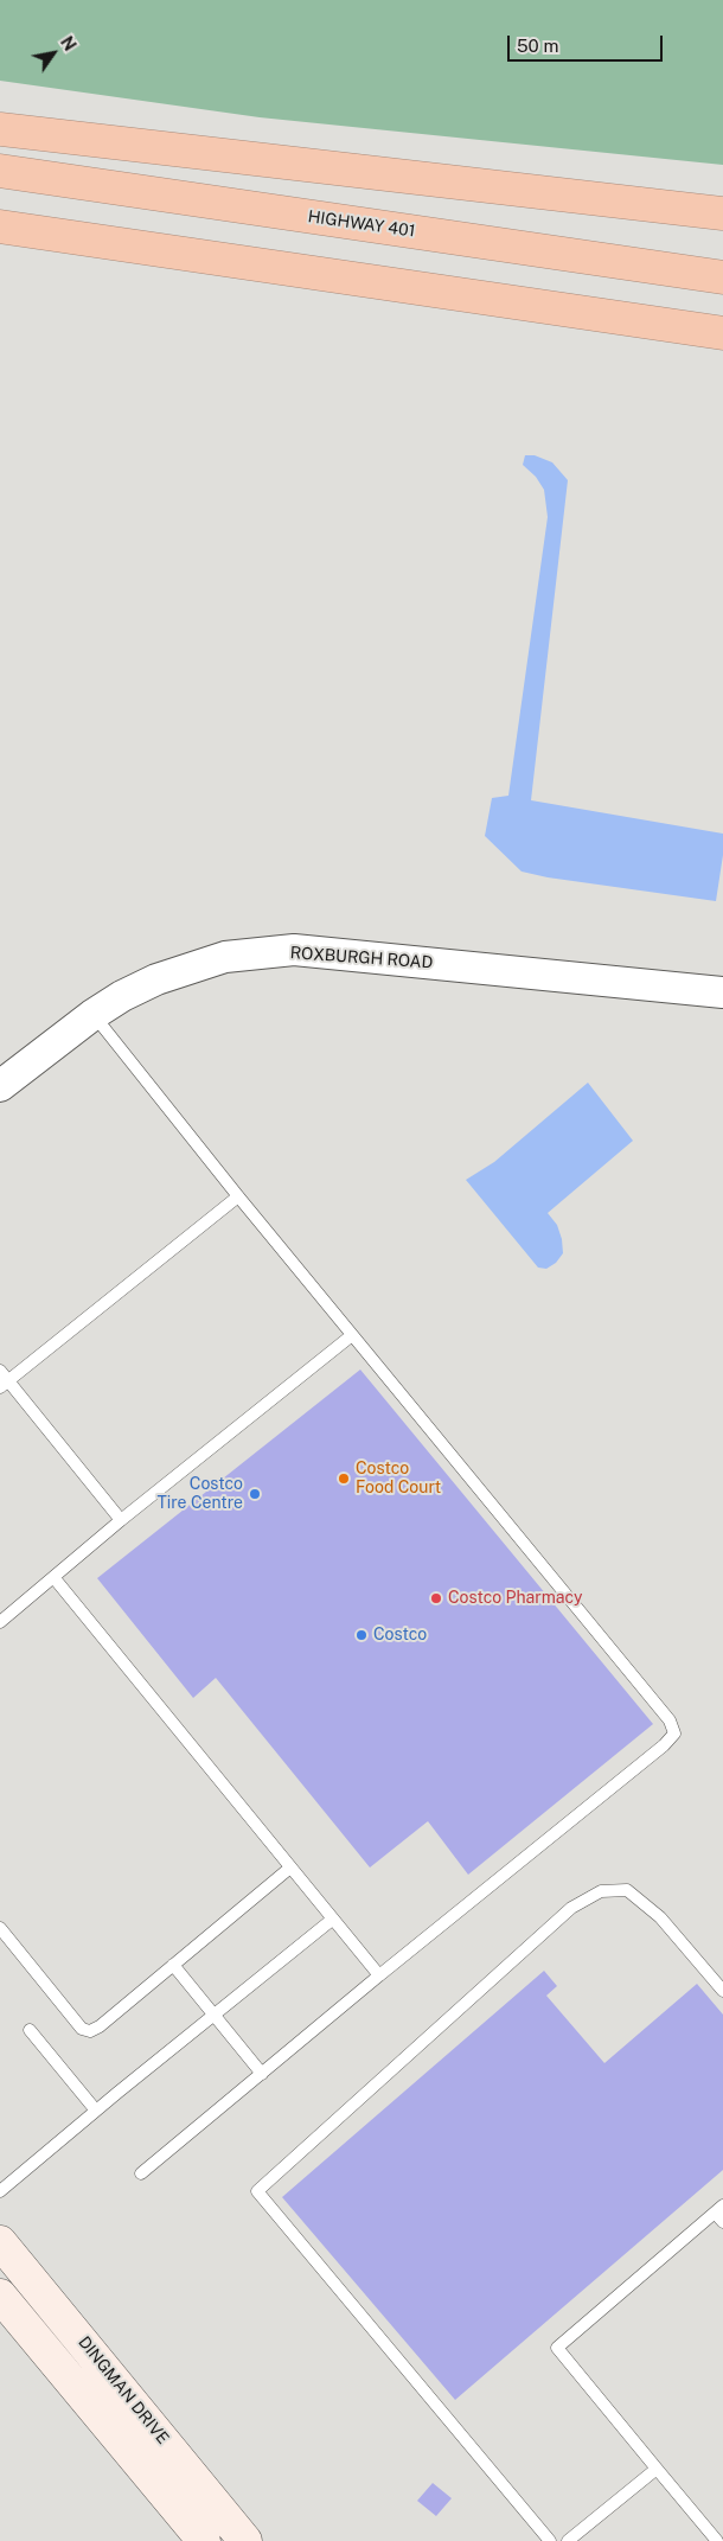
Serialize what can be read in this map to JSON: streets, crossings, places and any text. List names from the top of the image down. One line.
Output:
{"streets":{"highway":["HIGHWAY 401"],"main road":["DINGMAN DRIVE"],"street":["ROXBURGH ROAD"]},"places":["Costco Food Court","Costco Tire Centre","Costco Pharmacy","Costco"],"scale_bar":"50 m","north":"top right"}
